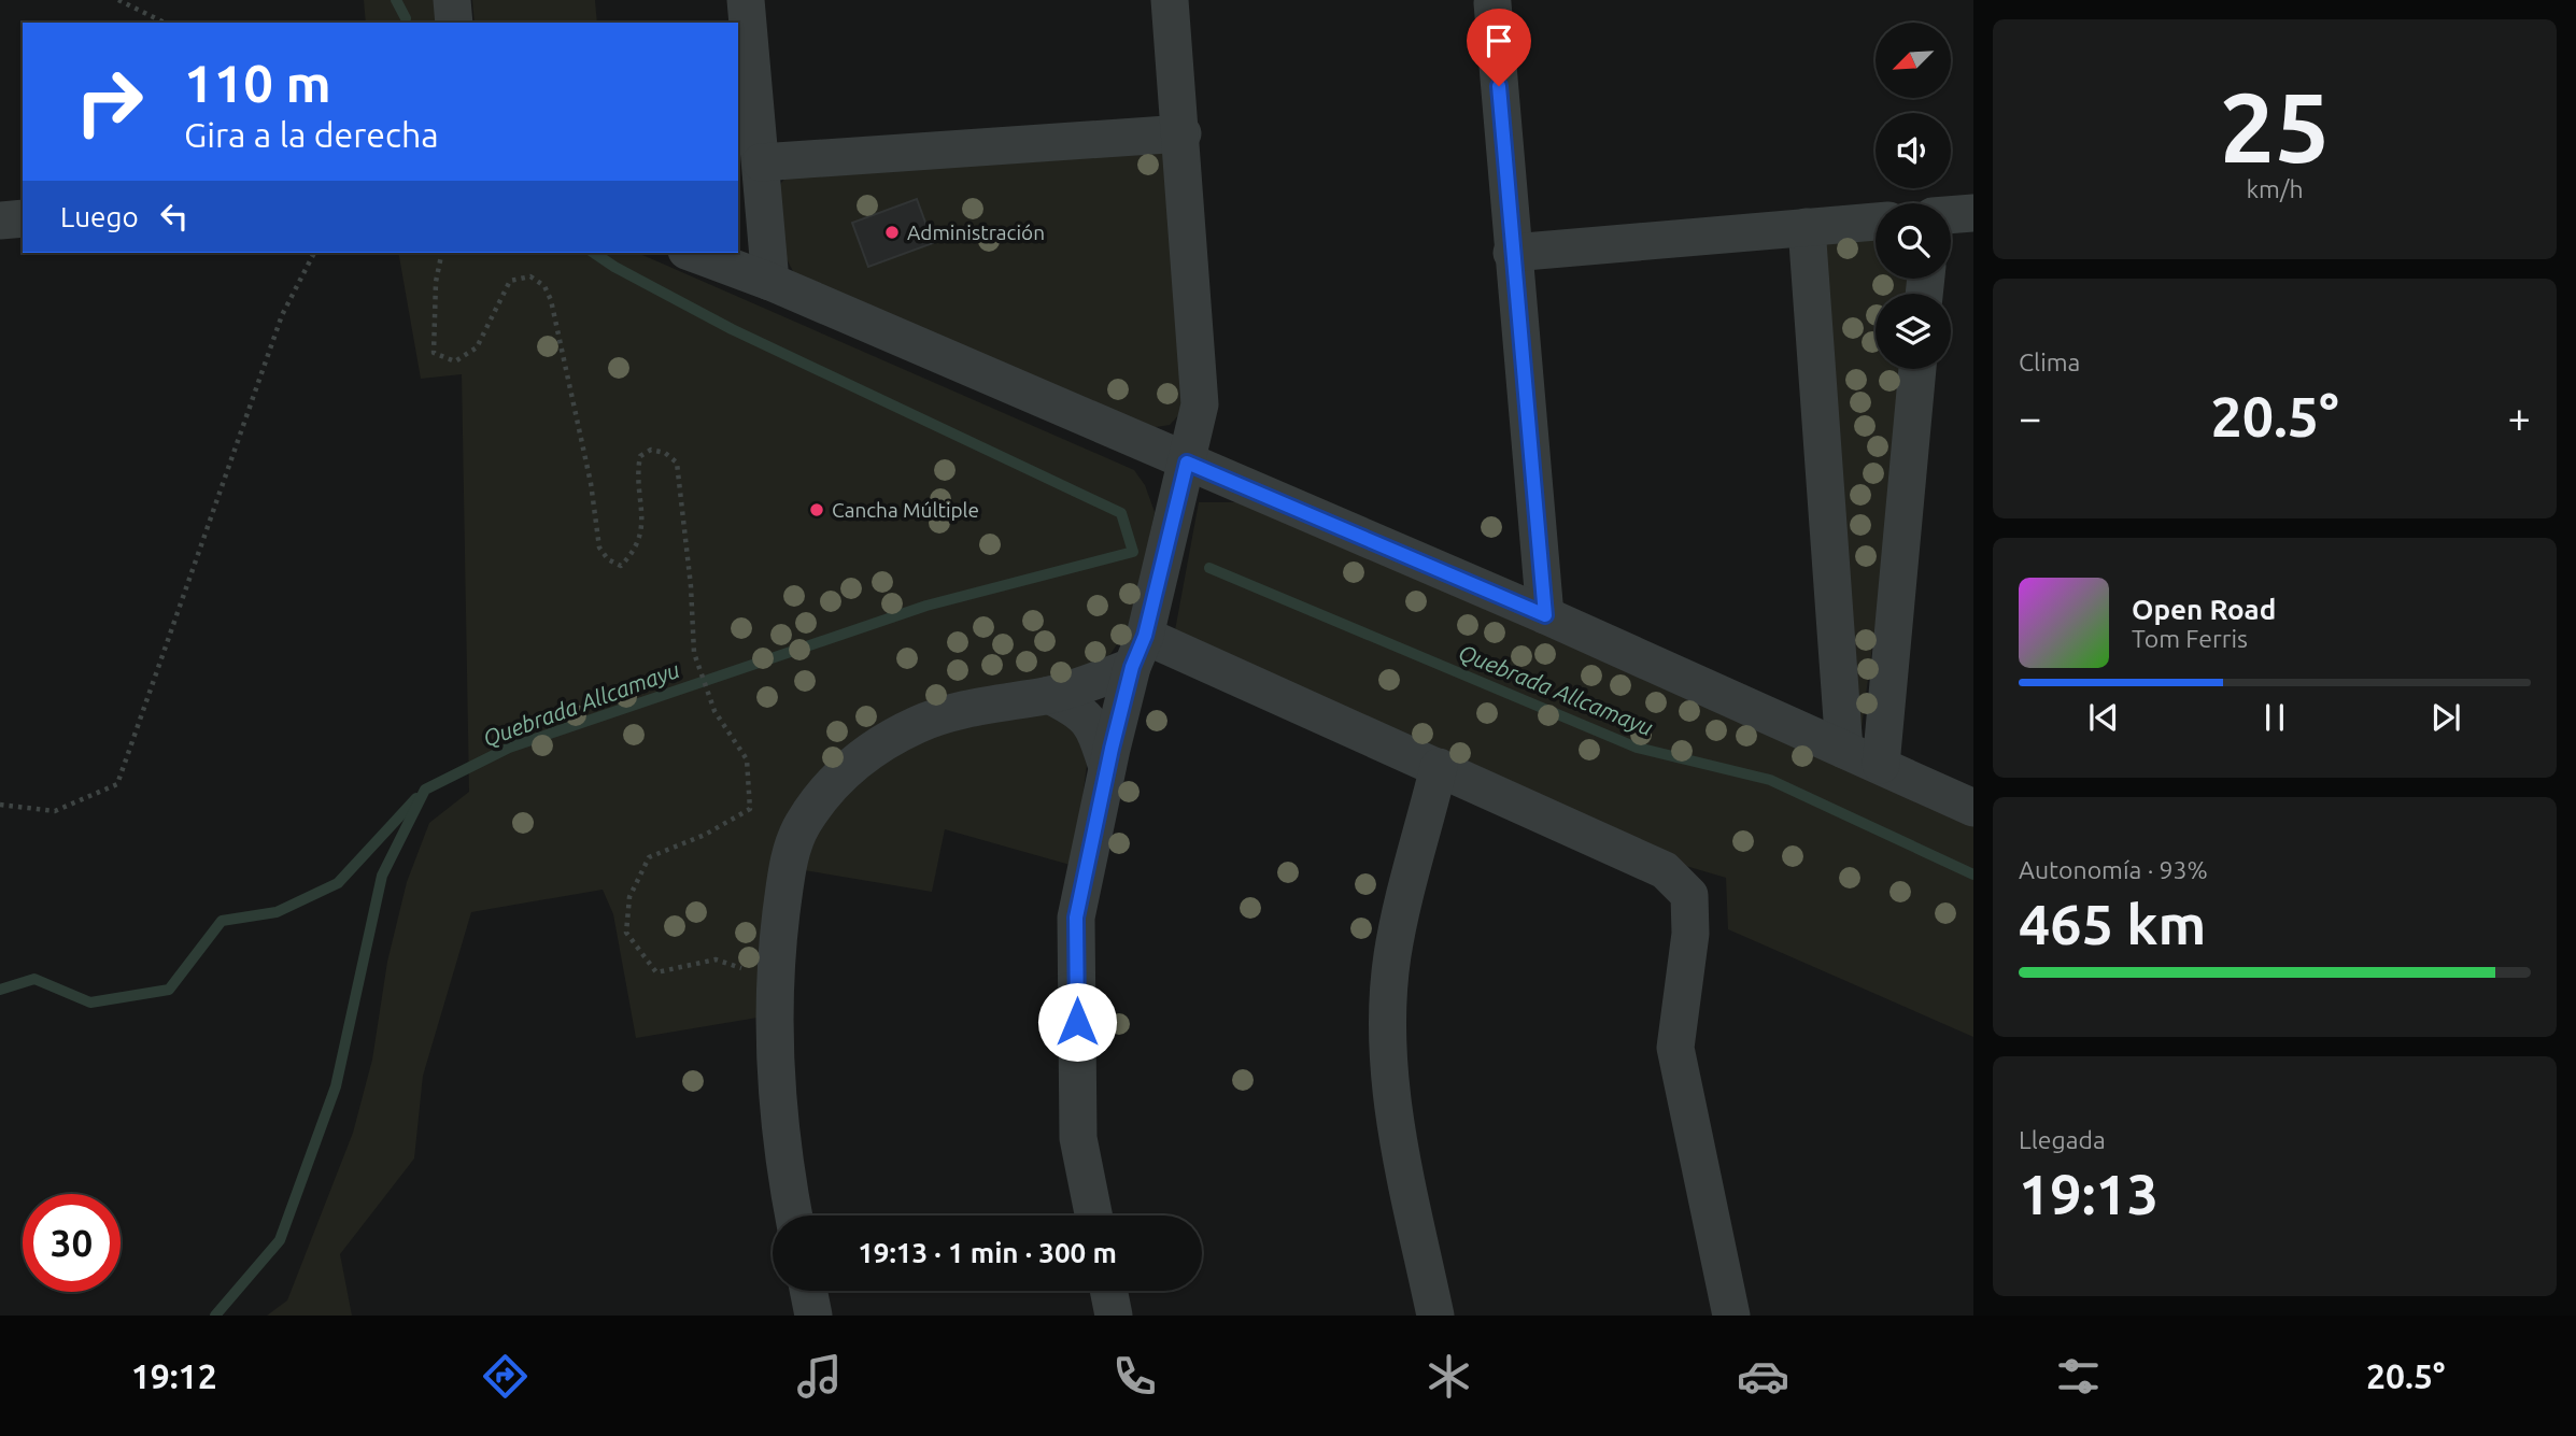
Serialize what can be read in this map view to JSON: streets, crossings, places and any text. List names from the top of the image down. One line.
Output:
{"water":["Quebrada Allcamayu"],"places":["Administración","Cancha Múltiple"],"north":"bottom left","page":{"tile":[["25","km/h"],"Clima",["Autonomía · 93%","465 km"],["Llegada","19:13"]],"turn":["110 m","Gira a la derecha"],"then":"Luego","heat":["−","20.5°","+"],"song":["Open Road","Tom Ferris"],"limit":"30","trip":"19:13 · 1 min · 300 m","tabs":["19:12","20.5°"]}}
